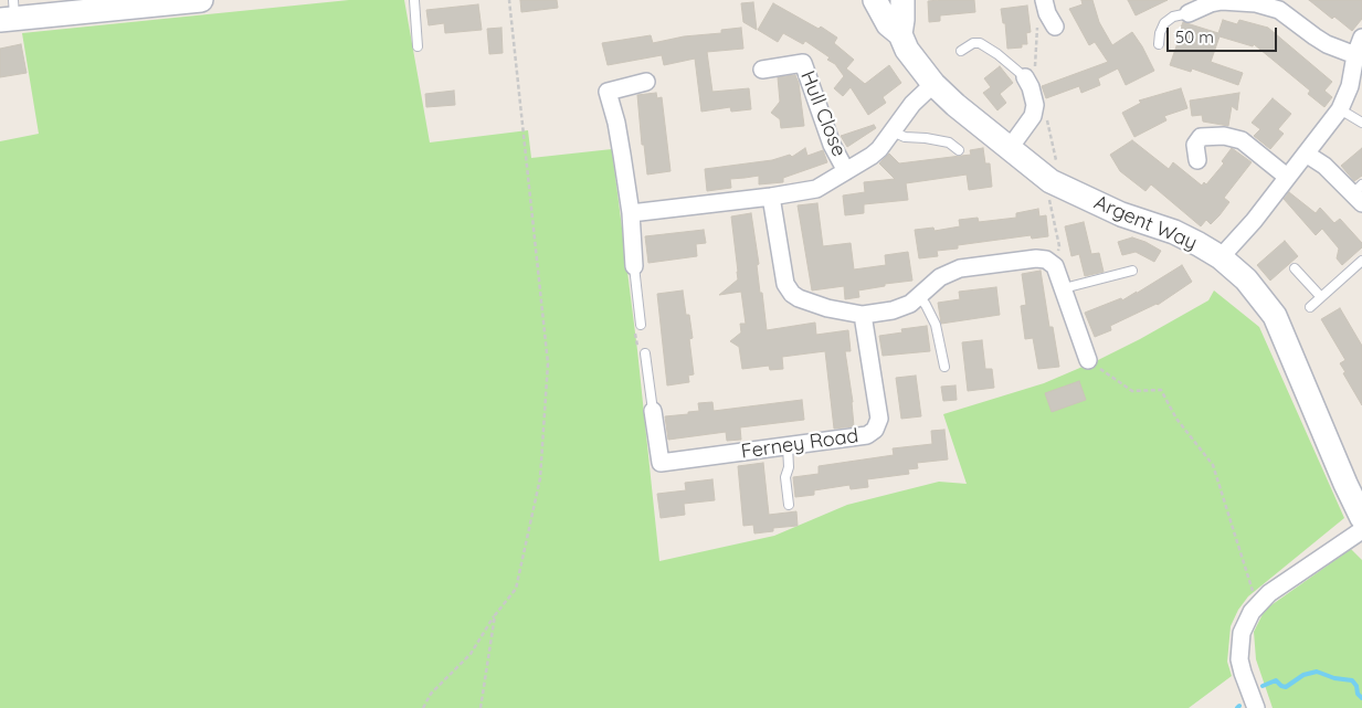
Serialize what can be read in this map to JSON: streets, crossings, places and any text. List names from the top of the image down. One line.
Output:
{"streets":{"street":["Hull Close","Argent Way","Ferney Road"]},"scale_bar":"50 m"}
